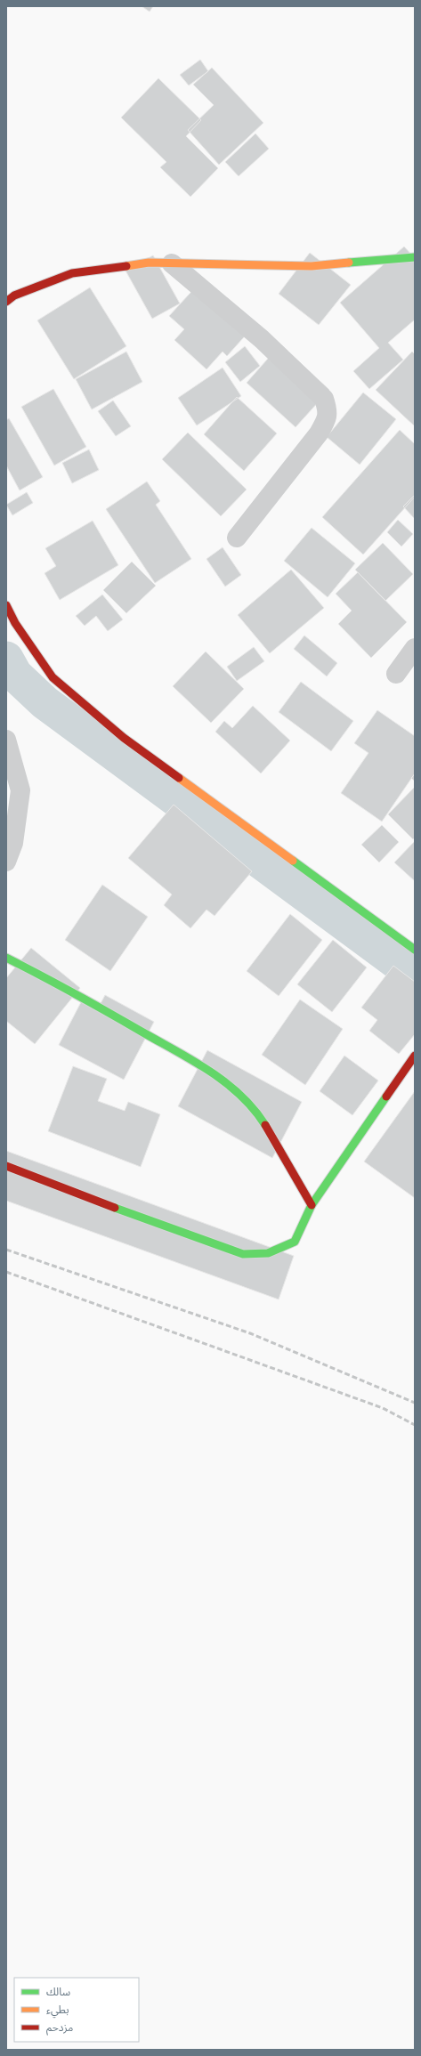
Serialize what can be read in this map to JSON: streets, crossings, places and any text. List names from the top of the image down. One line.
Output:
{"legend":["سالك","بطيء","مزدحم"]}
